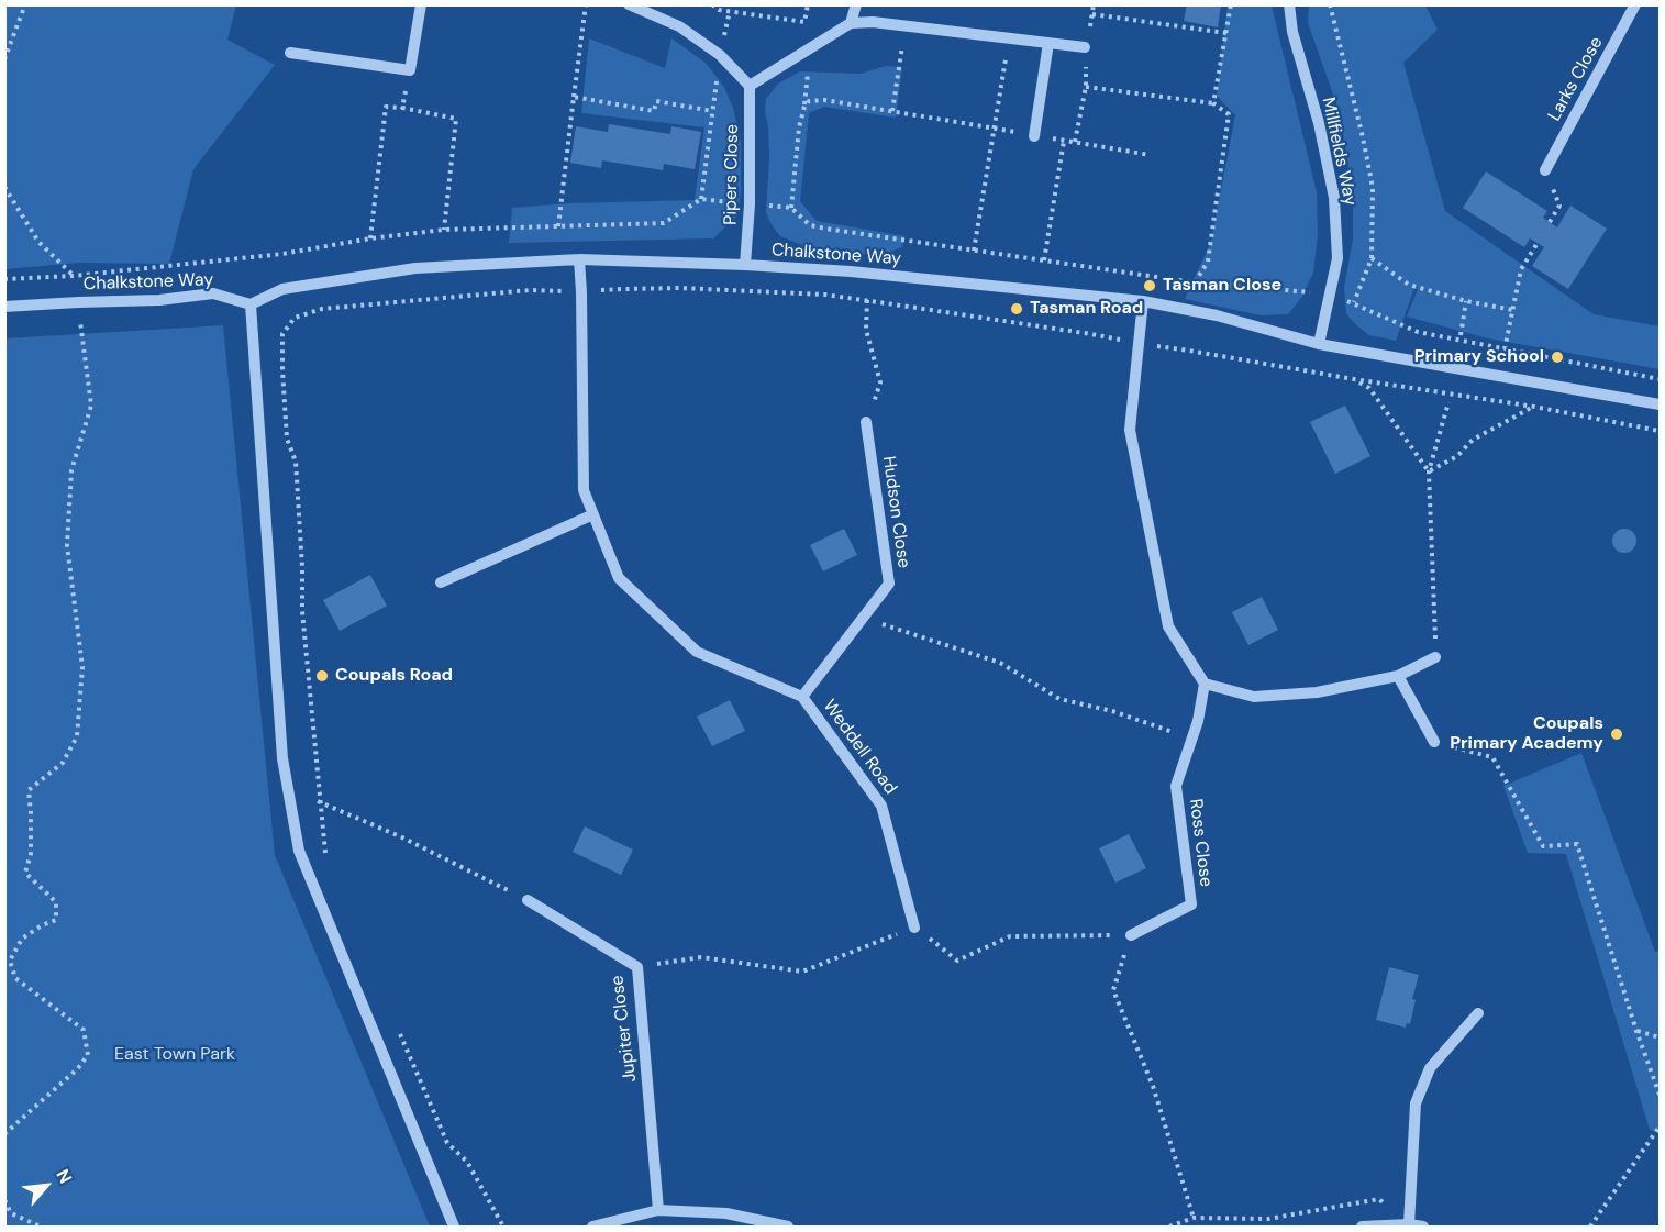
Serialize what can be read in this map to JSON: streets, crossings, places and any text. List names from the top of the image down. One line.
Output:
{"streets":{"street":["Larks Close","Millfields Way","Pipers Close","Chalkstone Way","Hudson Close","Weddell Road","Ross Close","Jupiter Close"]},"crossings":[["Millfields Way","Chalkstone Way"],["Pipers Close","Chalkstone Way"],["Chalkstone Way","Weddell Road"],["Hudson Close","Weddell Road"]],"parks":["East Town Park"],"places":["Tasman Close","Tasman Road","Primary School","Coupals Road","Coupals Primary Academy"],"north":"top right"}
